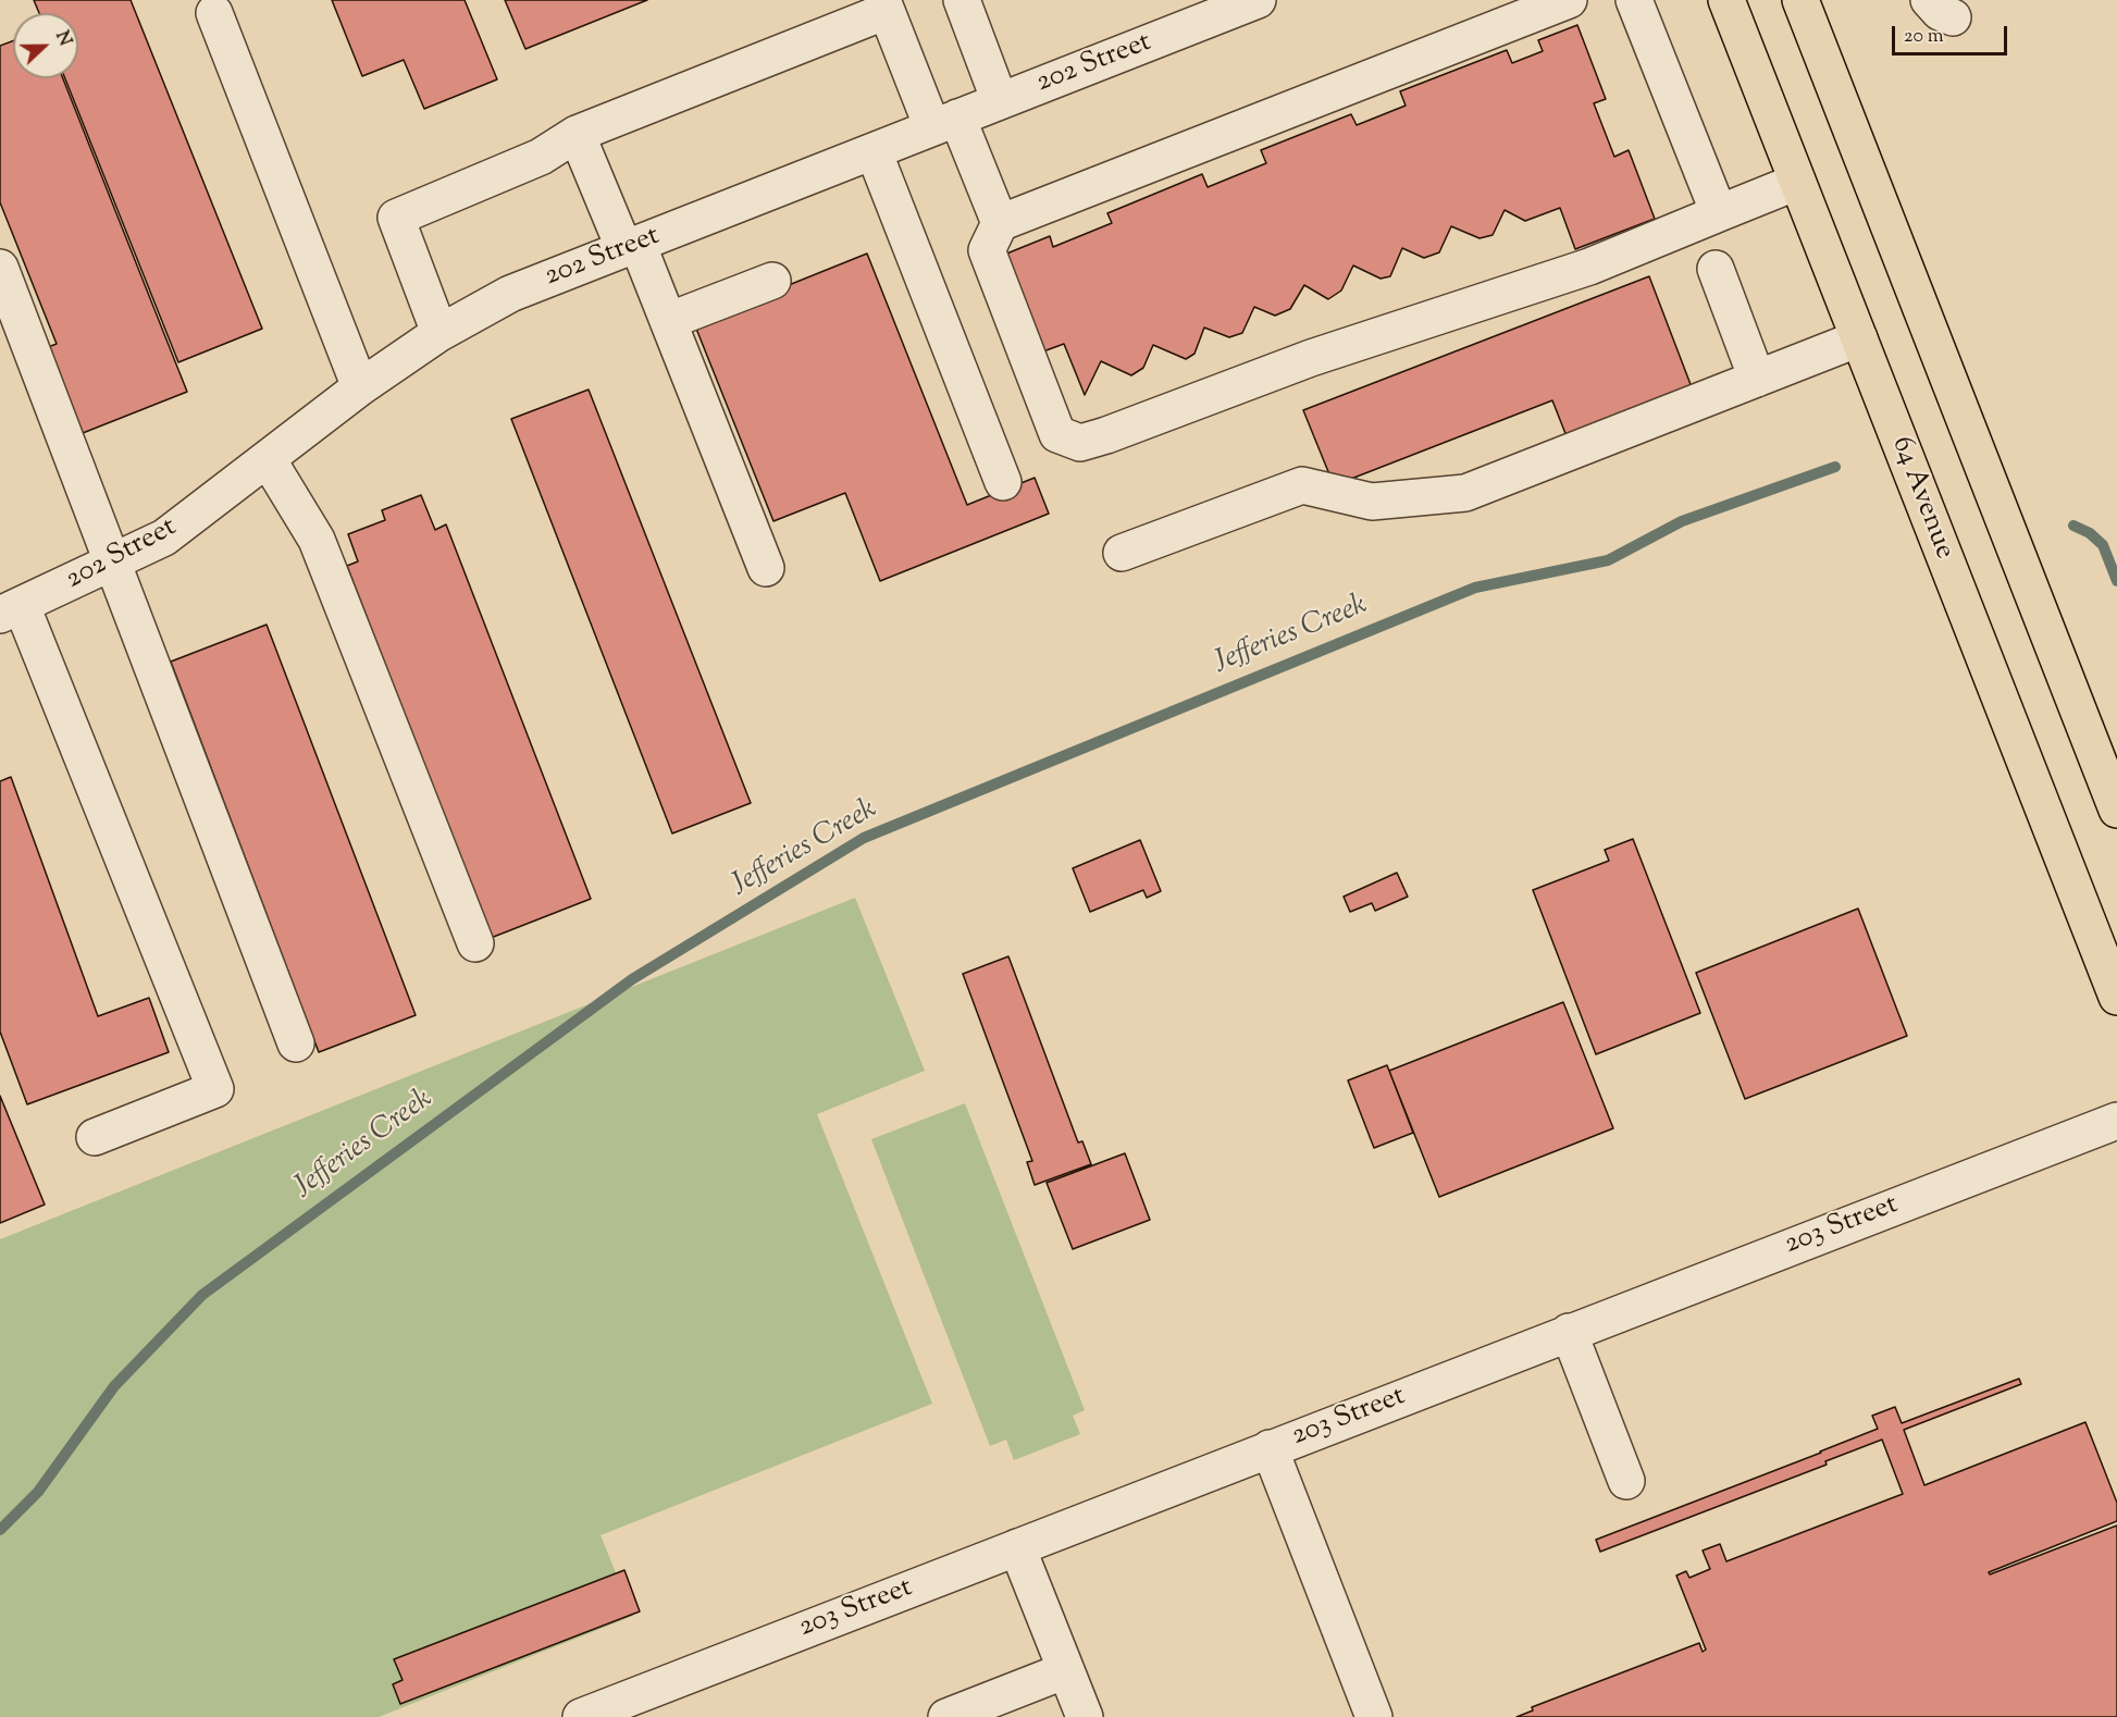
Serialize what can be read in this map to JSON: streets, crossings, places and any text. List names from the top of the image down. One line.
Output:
{"streets":{"main road":["64 Avenue"],"street":["202 Street","203 Street"]},"water":["Jefferies Creek"],"scale_bar":"20 m","north":"right"}
